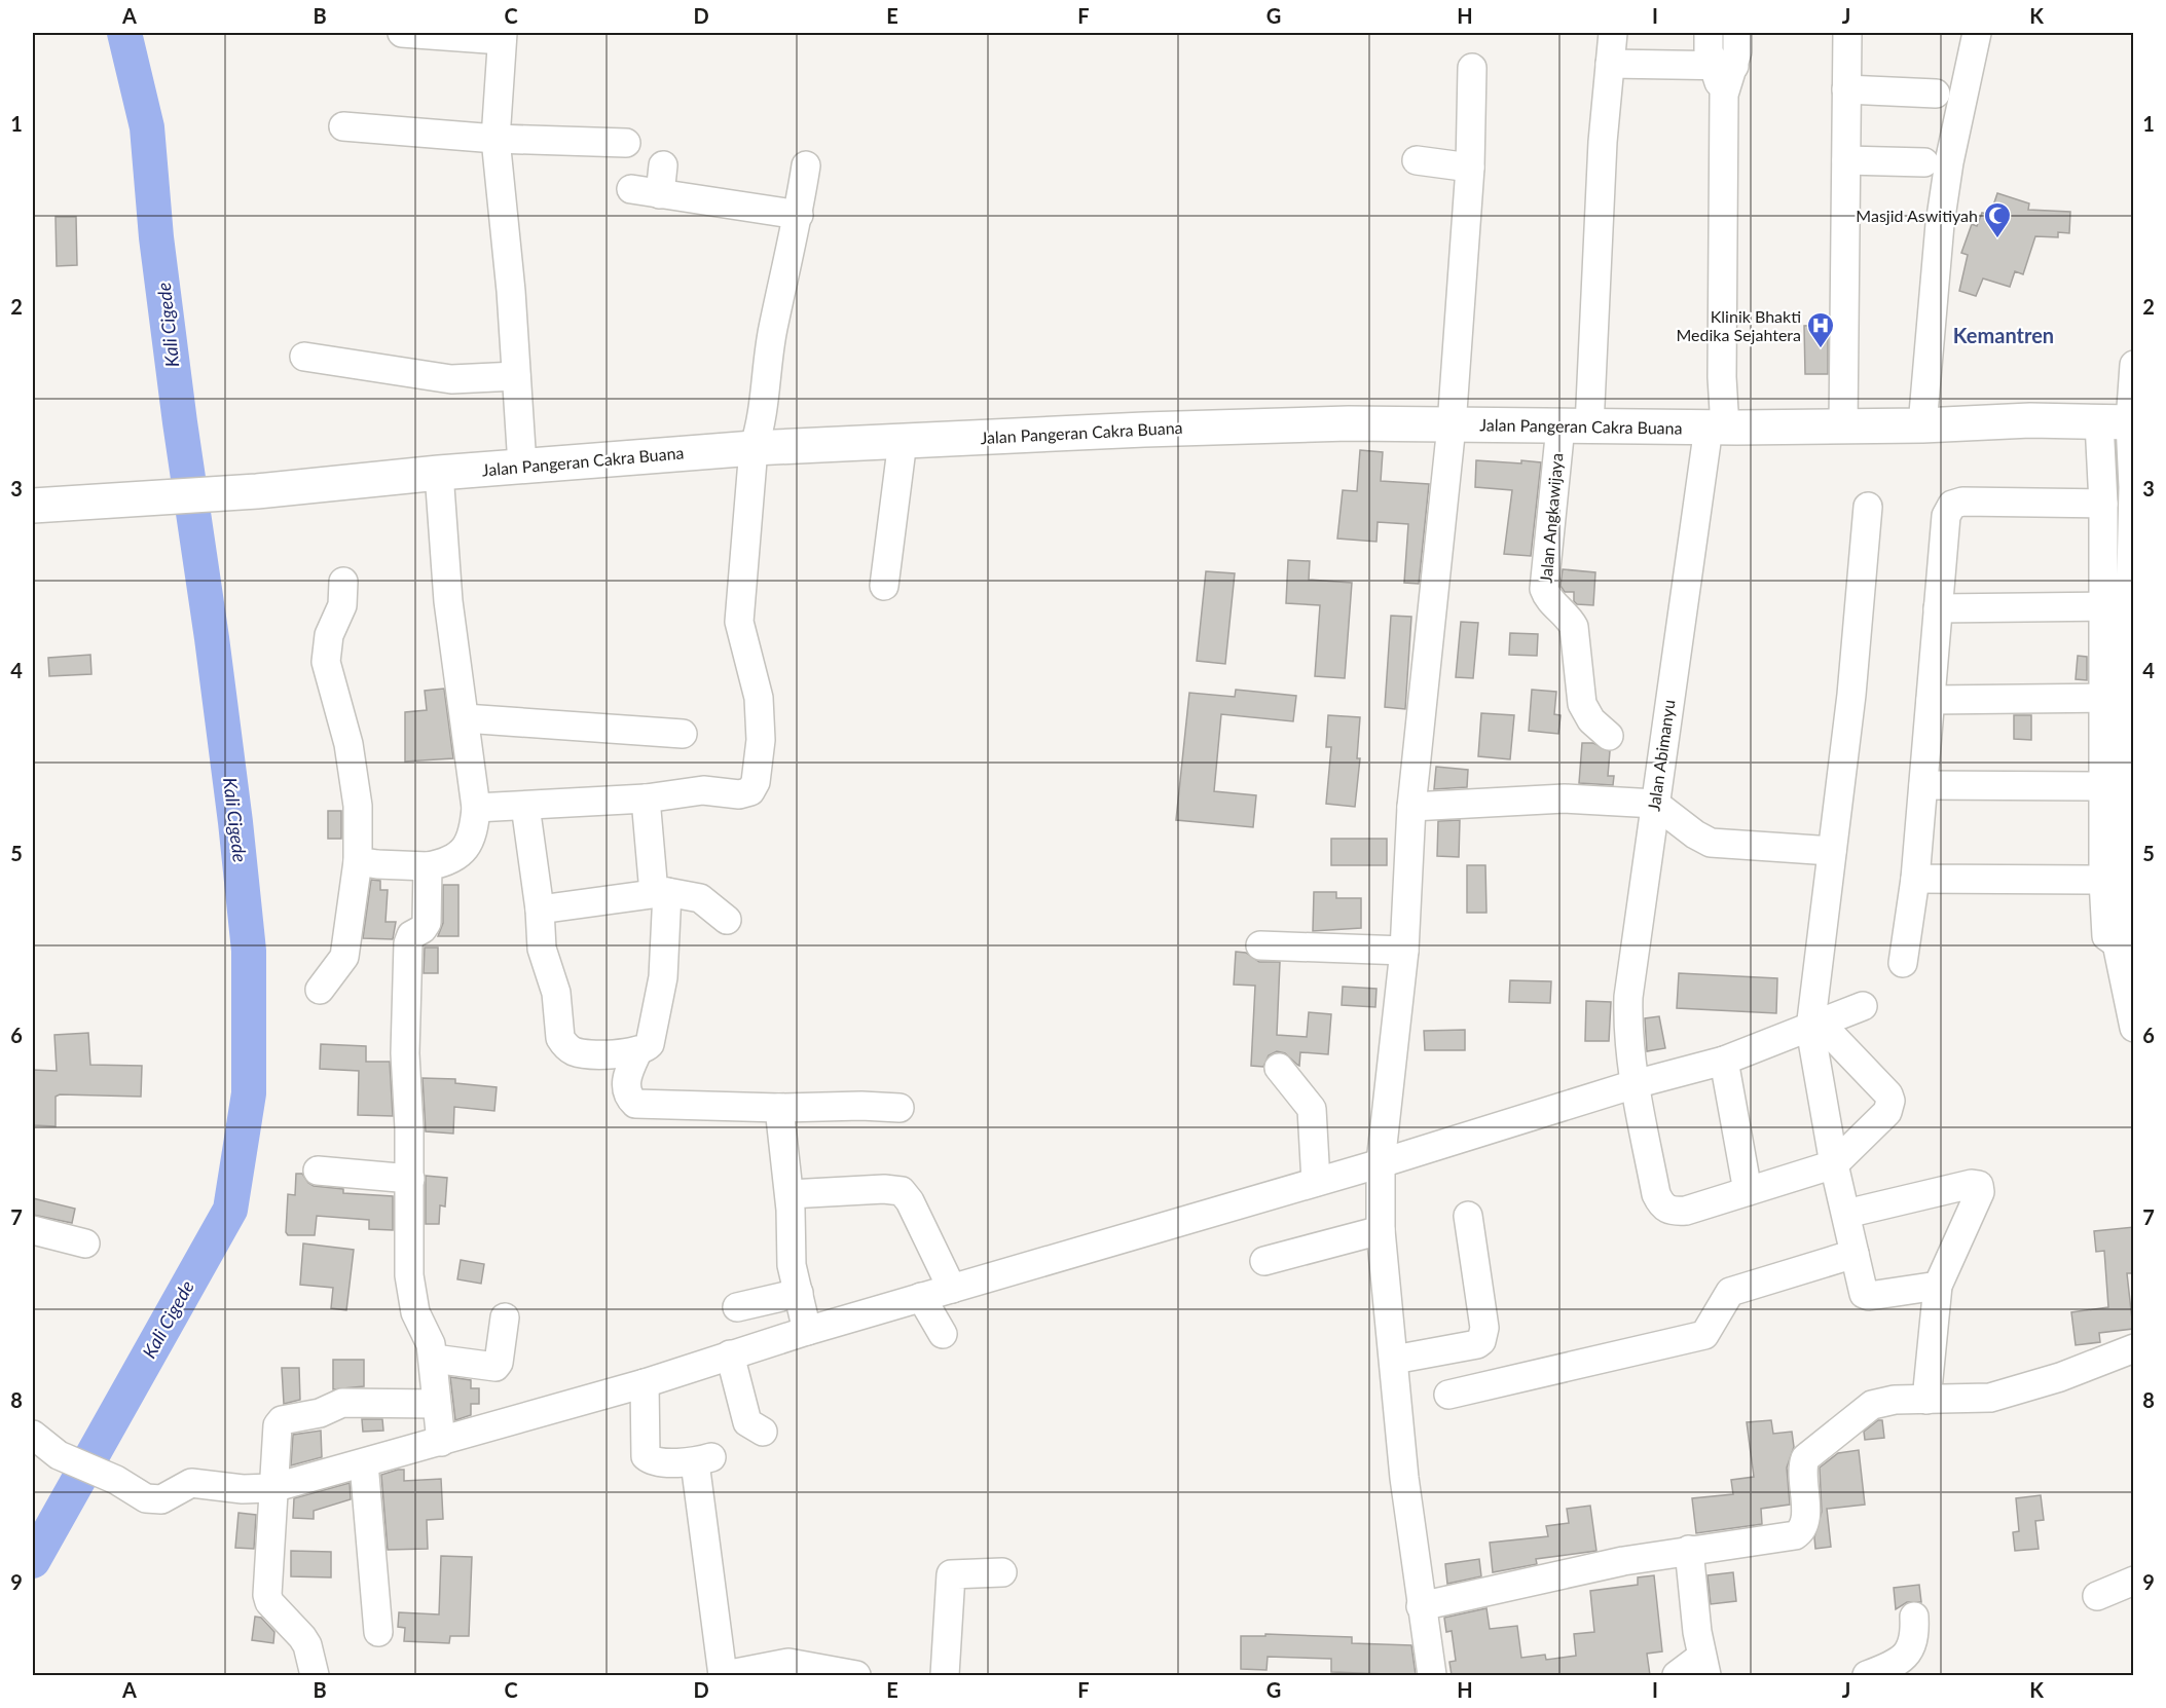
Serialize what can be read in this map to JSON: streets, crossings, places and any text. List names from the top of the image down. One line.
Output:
{"streets":{"main road":["Jalan Pangeran Cakra Buana"],"street":["Jalan Angkawijaya","Jalan Abimanyu"]},"crossings":[["Jalan Pangeran Cakra Buana","Jalan Angkawijaya"],["Jalan Pangeran Cakra Buana","Jalan Abimanyu"]],"districts":["Kemantren"],"water":["Kali Cigede"],"places":{"mosque":["Masjid Aswitiyah"],"hospital":["Klinik Bhakti Medika Sejahtera"]},"grid":{"columns":["A","B","C","D","E","F","G","H","I","J","K"],"rows":["1","2","3","4","5","6","7","8","9"]}}
